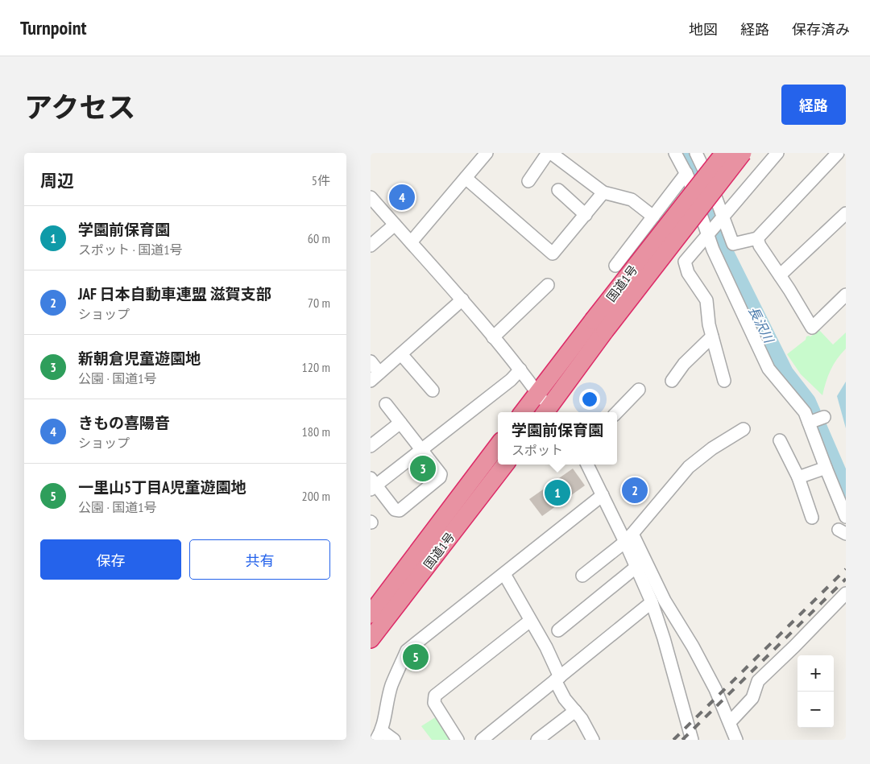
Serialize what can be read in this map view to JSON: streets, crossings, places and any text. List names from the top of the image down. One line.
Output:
{"streets":{"highway":["国道1号"]},"water":["長沢川"],"page":{"header":"Turnpoint","nav":["地図","経路","保存済み"],"title":"アクセス","buttons":["経路",["保存","共有"]],"heading":["周辺","5件"],"pins":["4","3","2","1","5"],"list":[{"mark":"1","name":"学園前保育園","note":"スポット · 国道1号","value":"60 m"},{"mark":"2","name":"JAF 日本自動車連盟 滋賀支部","note":"ショップ","value":"70 m"},{"mark":"3","name":"新朝倉児童遊園地","note":"公園 · 国道1号","value":"120 m"},{"mark":"4","name":"きもの喜陽音","note":"ショップ","value":"180 m"},{"mark":"5","name":"一里山5丁目A児童遊園地","note":"公園 · 国道1号","value":"200 m"}],"popup":["学園前保育園","スポット"],"map_buttons":["+","−"]}}
